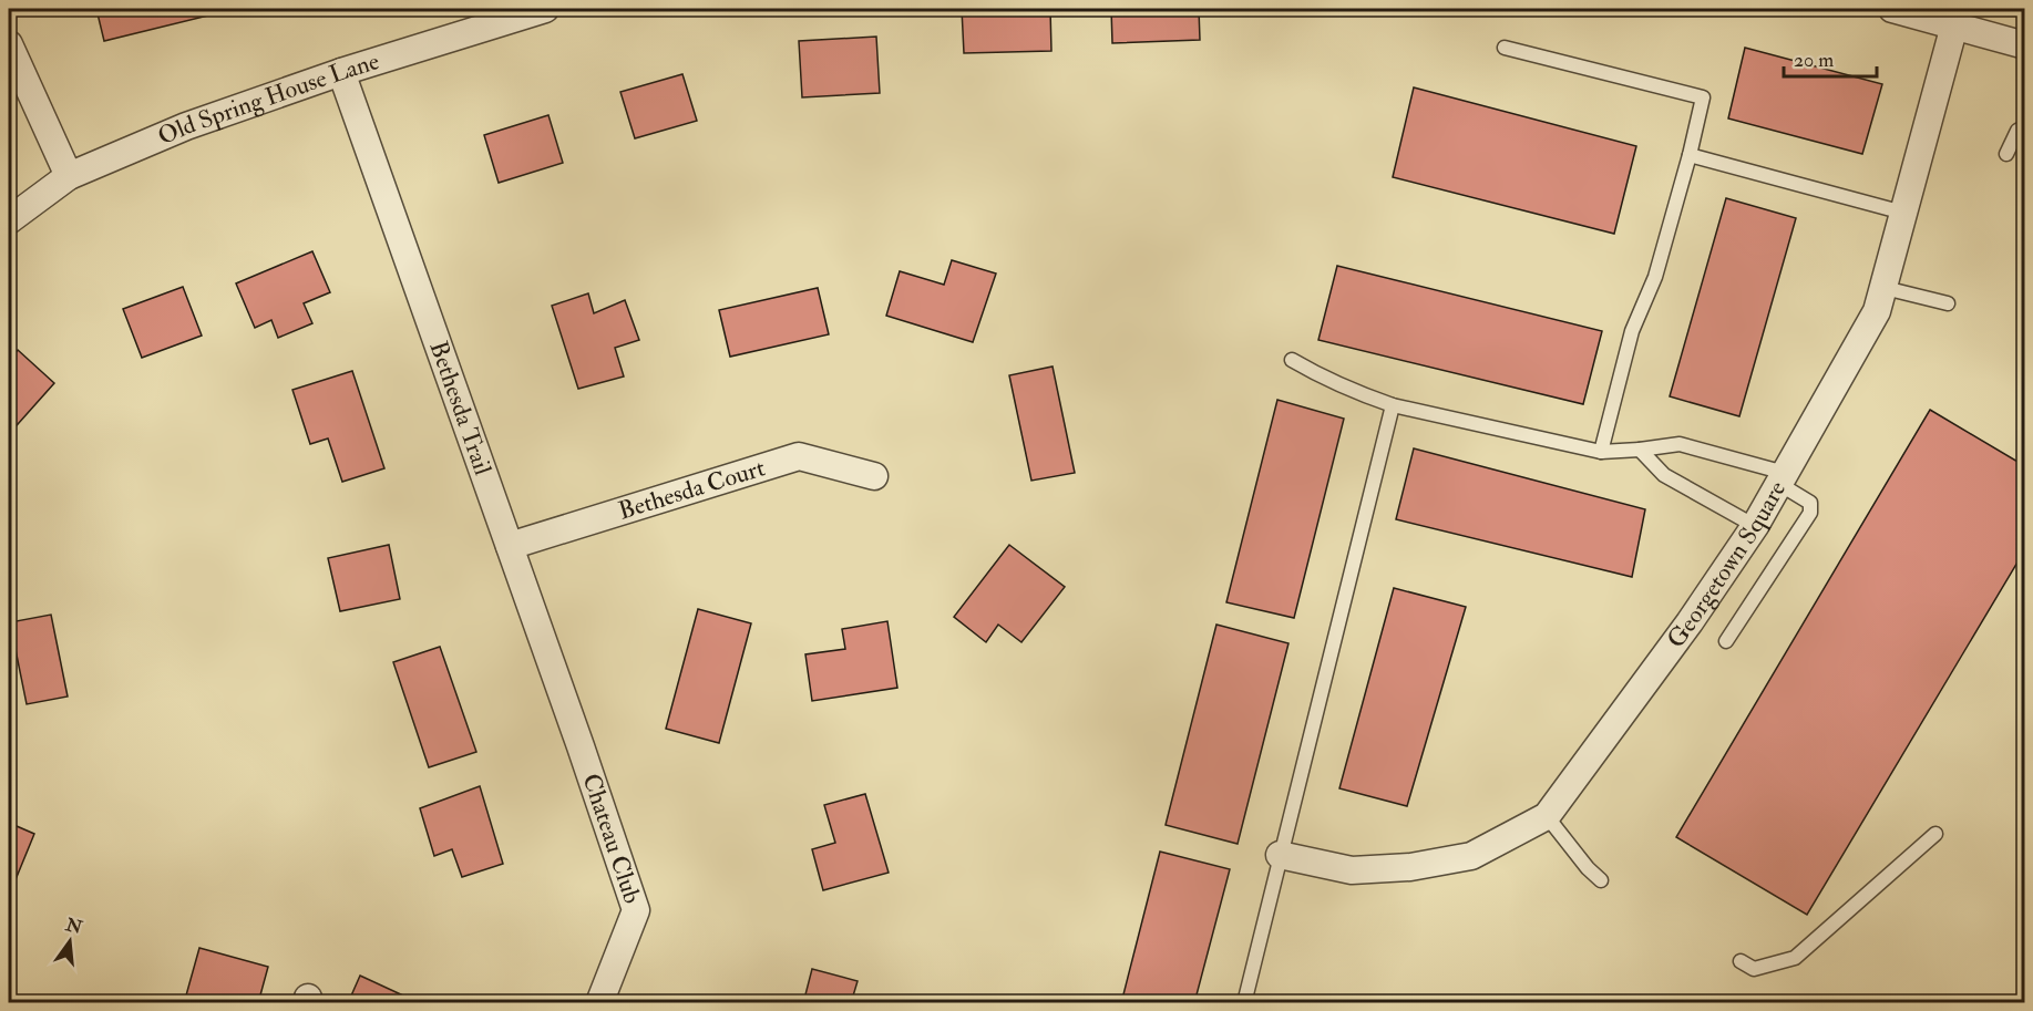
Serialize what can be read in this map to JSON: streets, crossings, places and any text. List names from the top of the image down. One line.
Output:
{"streets":{"street":["Old Spring House Lane","Bethesda Trail","Bethesda Court","Georgetown Square","Chateau Club"]},"crossings":[["Old Spring House Lane","Bethesda Trail"],["Bethesda Trail","Bethesda Court"],["Bethesda Trail","Chateau Club"]],"scale_bar":"20 m","north":"top"}
